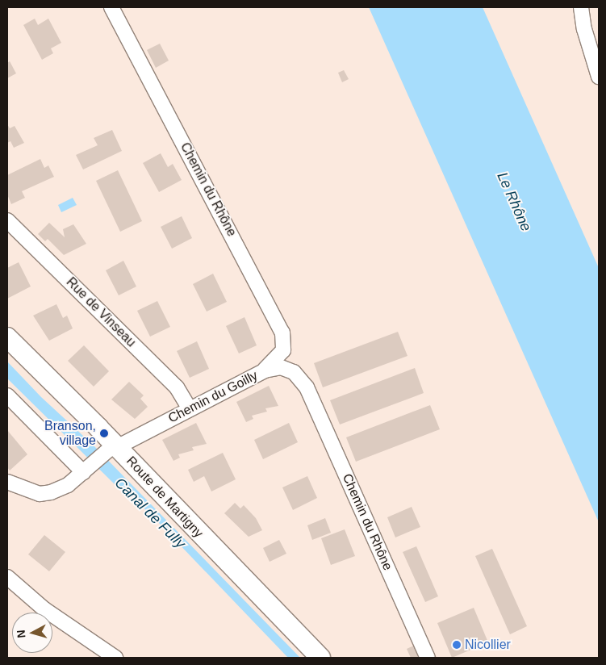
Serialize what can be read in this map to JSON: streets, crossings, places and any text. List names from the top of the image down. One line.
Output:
{"streets":{"main road":["Route de Martigny"],"street":["Chemin du Rhône","Rue de Vinseau","Chemin du Goilly"]},"crossings":[["Chemin du Rhône","Chemin du Goilly"],["Rue de Vinseau","Chemin du Goilly"],["Chemin du Goilly","Route de Martigny"]],"water":["Le Rhône","Canal de Fully"],"places":["Branson, village","Nicollier"],"north":"left"}
